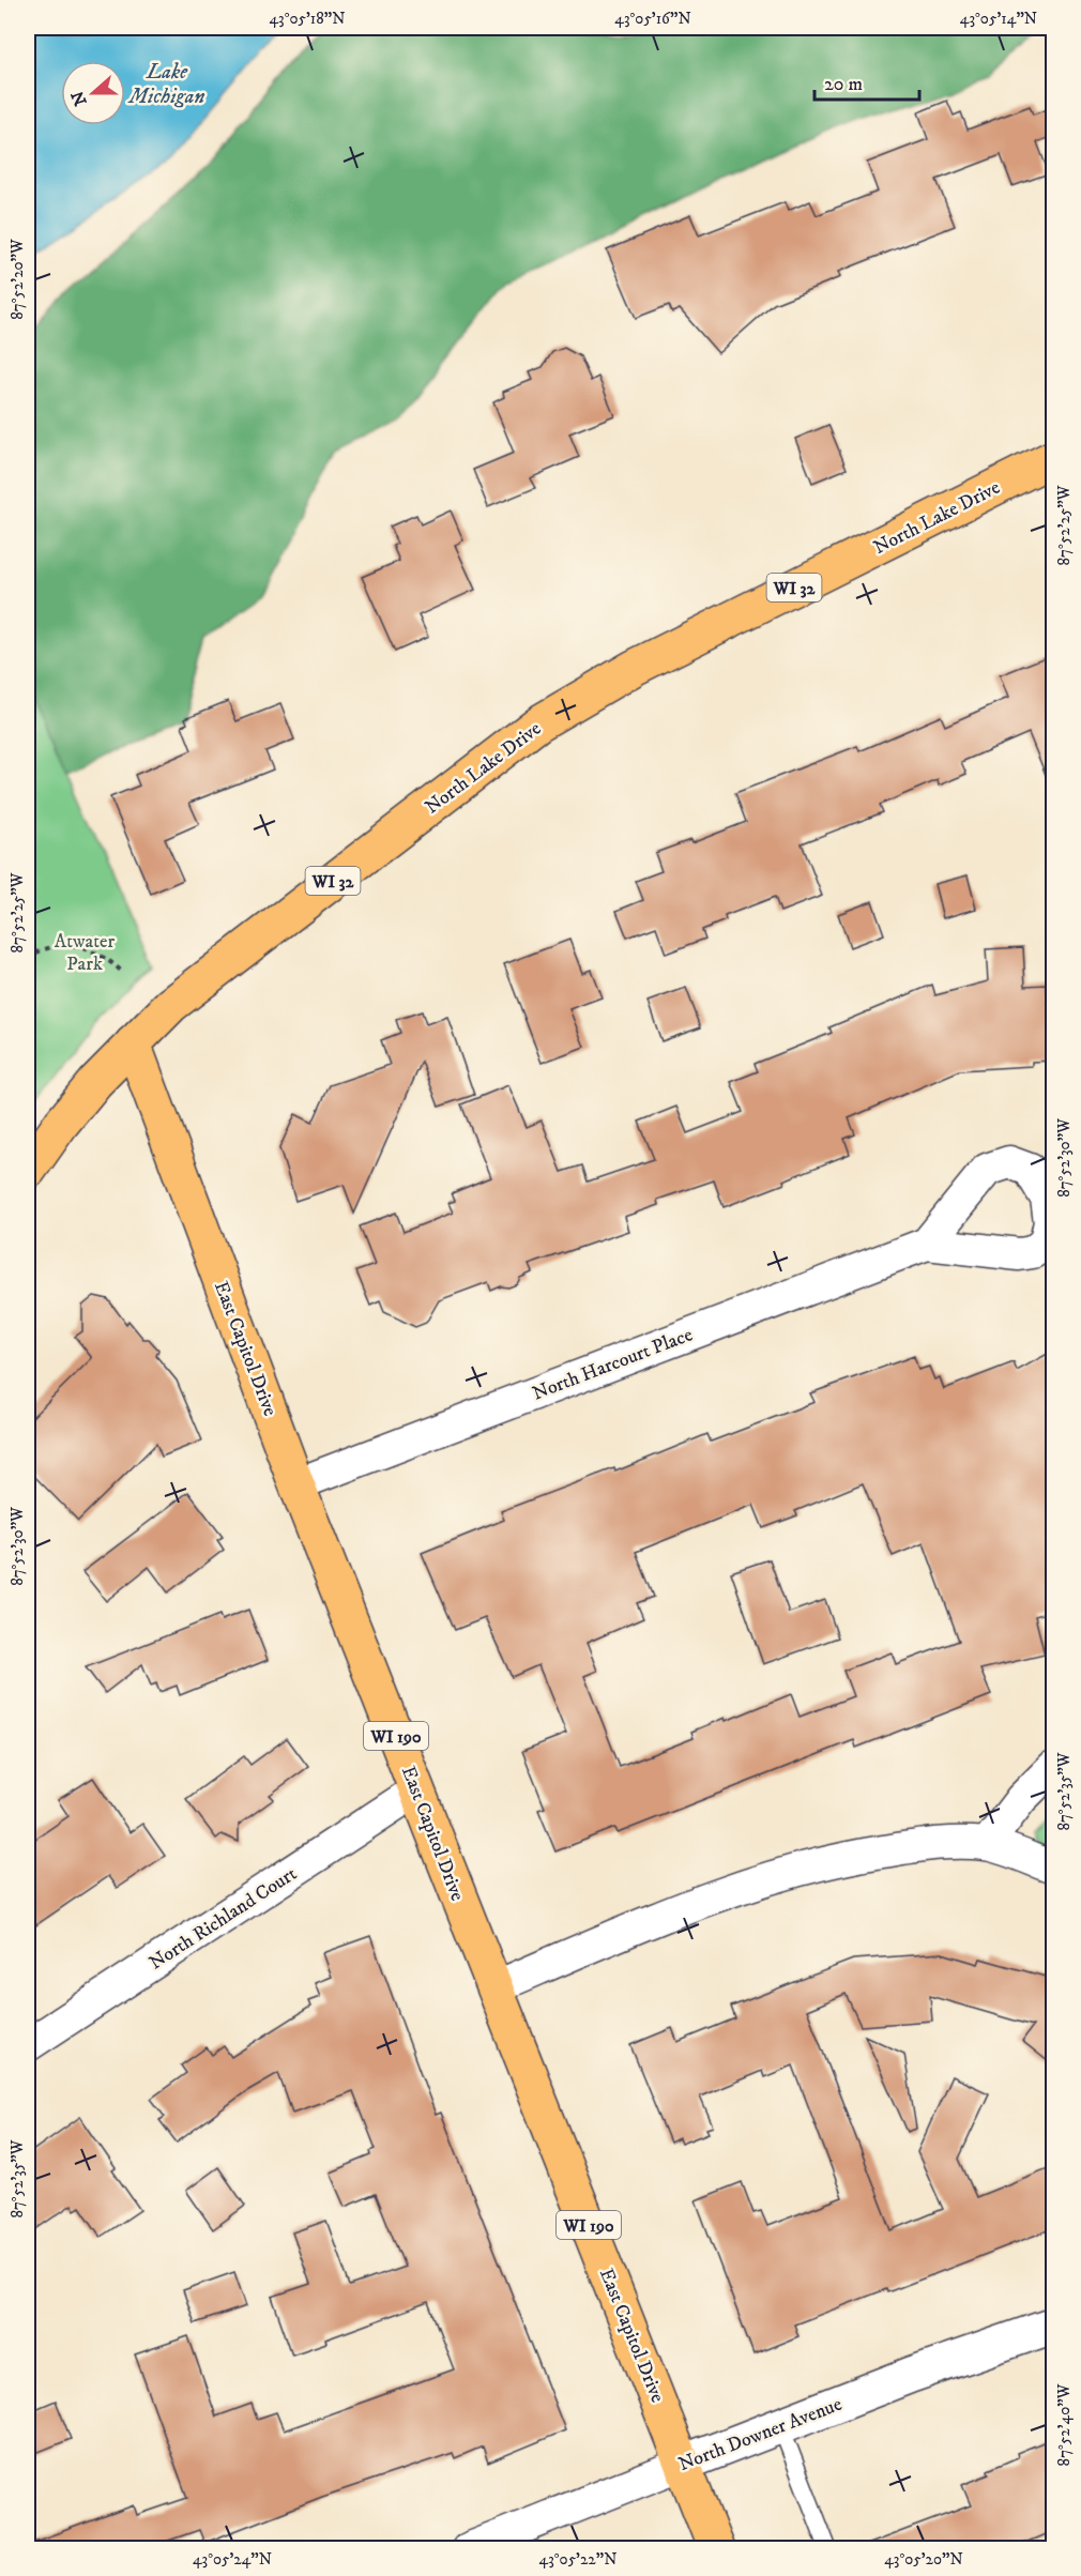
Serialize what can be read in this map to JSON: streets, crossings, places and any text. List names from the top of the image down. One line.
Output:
{"streets":{"main road":["North Lake Drive","WI 32","East Capitol Drive","WI 190"],"street":["North Harcourt Place","North Richland Court","North Downer Avenue"]},"crossings":[["North Lake Drive","East Capitol Drive"],["East Capitol Drive","North Harcourt Place"],["East Capitol Drive","North Richland Court"],["East Capitol Drive","North Downer Avenue"]],"water":["Lake Michigan"],"parks":["Atwater Park"],"scale_bar":"20 m","north":"left","coordinates":["43°05'18\"N","43°05'16\"N","43°05'14\"N","87°52'20\"W","87°52'25\"W","87°52'30\"W","87°52'35\"W","87°52'40\"W","43°05'24\"N","43°05'22\"N","43°05'20\"N"]}
